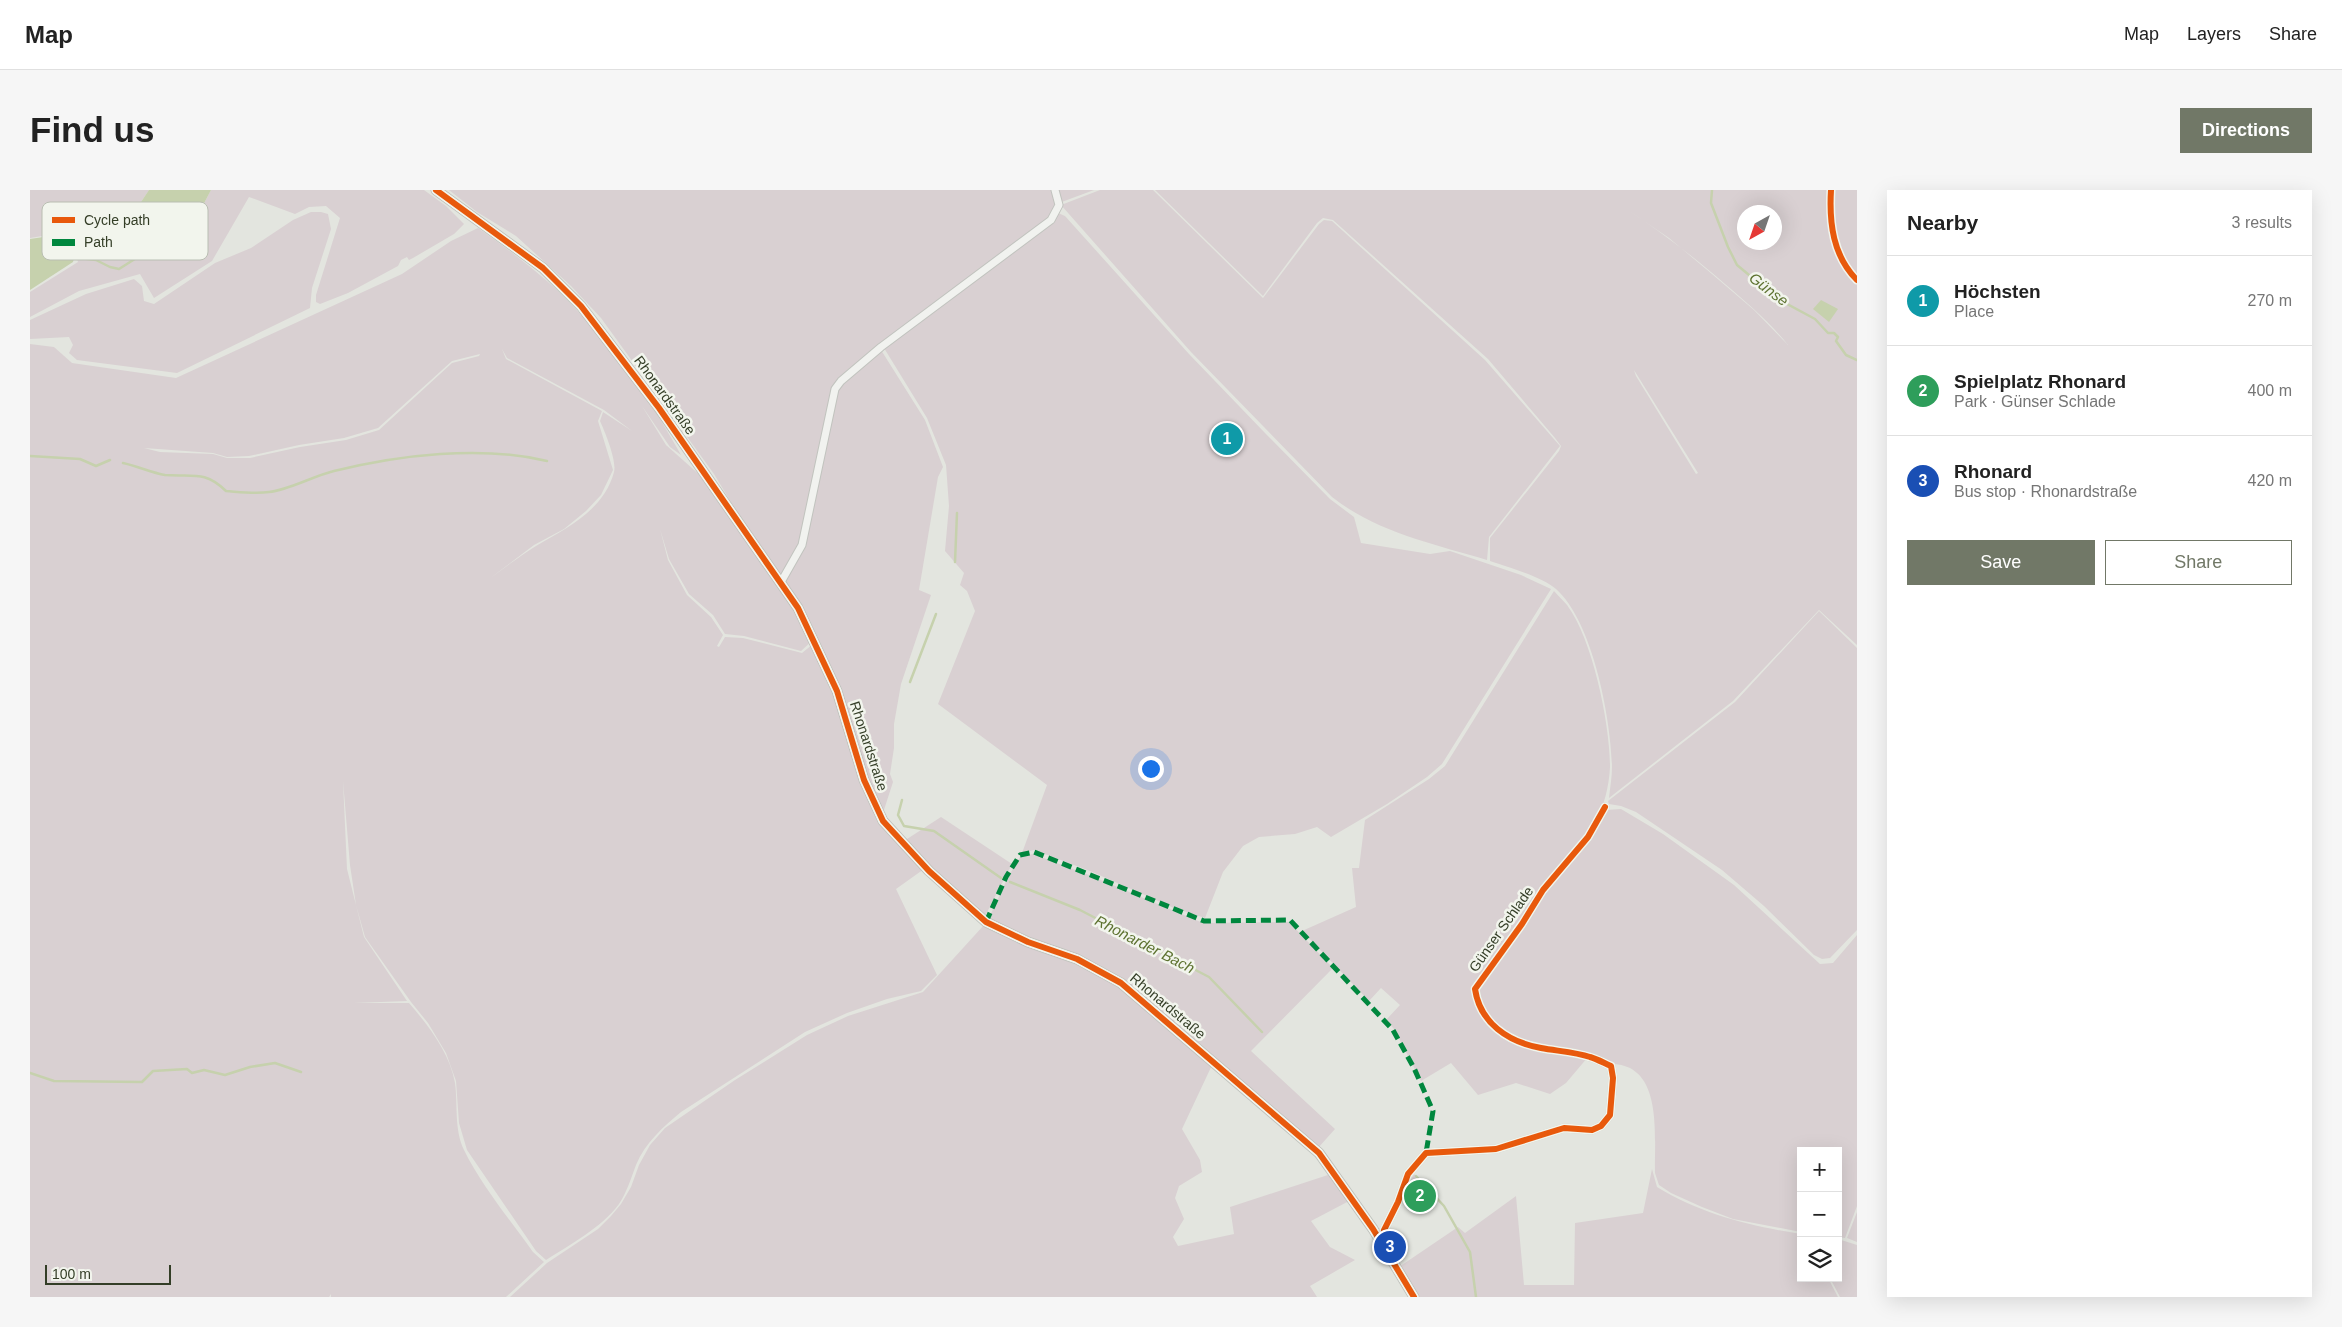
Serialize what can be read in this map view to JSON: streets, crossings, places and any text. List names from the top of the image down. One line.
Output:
{"streets":{"street":["Rhonardstraße","Günser Schlade"]},"crossings":[["Rhonardstraße","Günser Schlade"]],"water":["Günse","Rhonarder Bach"],"legend":["Cycle path","Path"],"scale_bar":"100 m","north":"bottom left","page":{"header":"Map","nav":["Map","Layers","Share"],"buttons":["Directions",["Save","Share"]],"title":"Find us","heading":["Nearby","3 results"],"list":[{"mark":"1","name":"Höchsten","note":"Place","value":"270 m"},{"mark":"2","name":"Spielplatz Rhonard","note":"Park · Günser Schlade","value":"400 m"},{"mark":"3","name":"Rhonard","note":"Bus stop · Rhonardstraße","value":"420 m"}],"pins":["1","2","3"],"map_buttons":["+","−"],"scale":"100 m"}}
